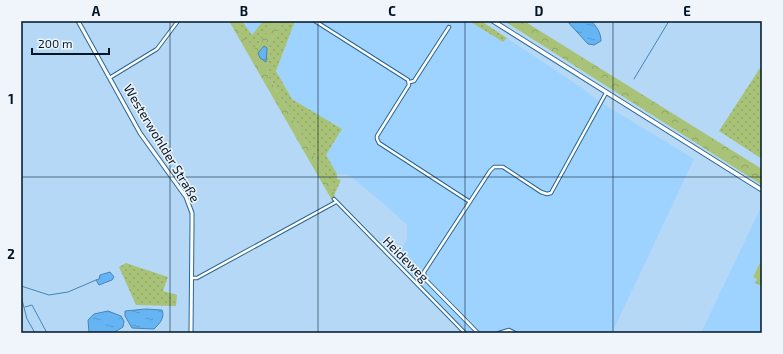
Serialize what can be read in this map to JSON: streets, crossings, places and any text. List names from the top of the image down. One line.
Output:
{"streets":{"street":["Westerwohlder Straße","Heideweg"]},"scale_bar":"200 m","grid":{"columns":["A","B","C","D","E"],"rows":["1","2"]}}
